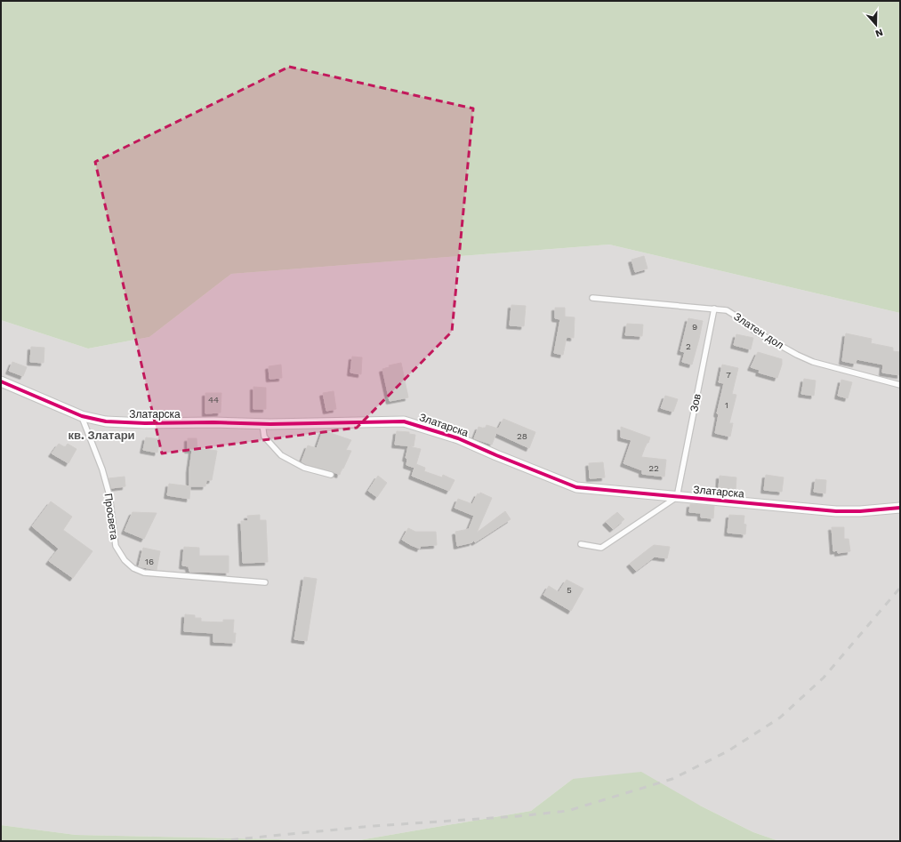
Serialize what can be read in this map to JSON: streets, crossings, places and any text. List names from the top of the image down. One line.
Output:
{"streets":{"street":["Златарска"],"lane":["Златен дол","Зов","Просвета"]},"crossings":[["Златен дол","Зов"],["Зов","Златарска"],["Златарска","Просвета"]],"districts":["кв. Златари"],"house_numbers":["9","2","7","44","1","28","22","16","5"],"north":"bottom"}
